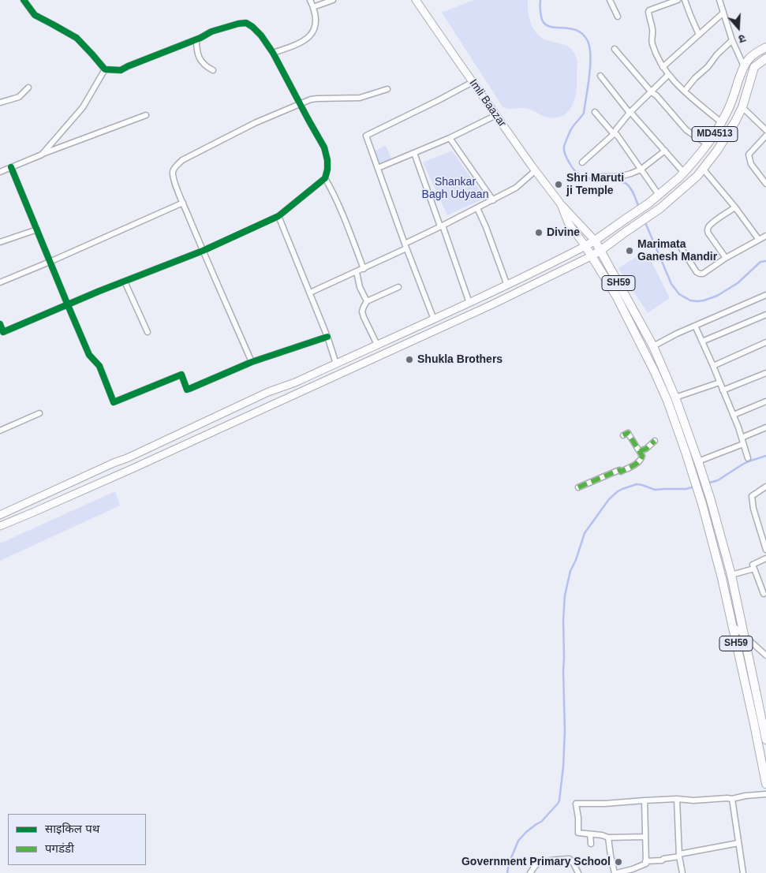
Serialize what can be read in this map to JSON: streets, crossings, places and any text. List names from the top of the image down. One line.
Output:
{"streets":{"main road":["Imli Baazar","MD4513","SH59"]},"crossings":[["MD4513","SH59"]],"parks":["Shankar Bagh Udyaan"],"places":["Shri Maruti ji Temple","Divine","Marimata Ganesh Mandir","Shukla Brothers","Government Primary School"],"legend":["साइकिल पथ","पगडंडी"],"north":"bottom"}
